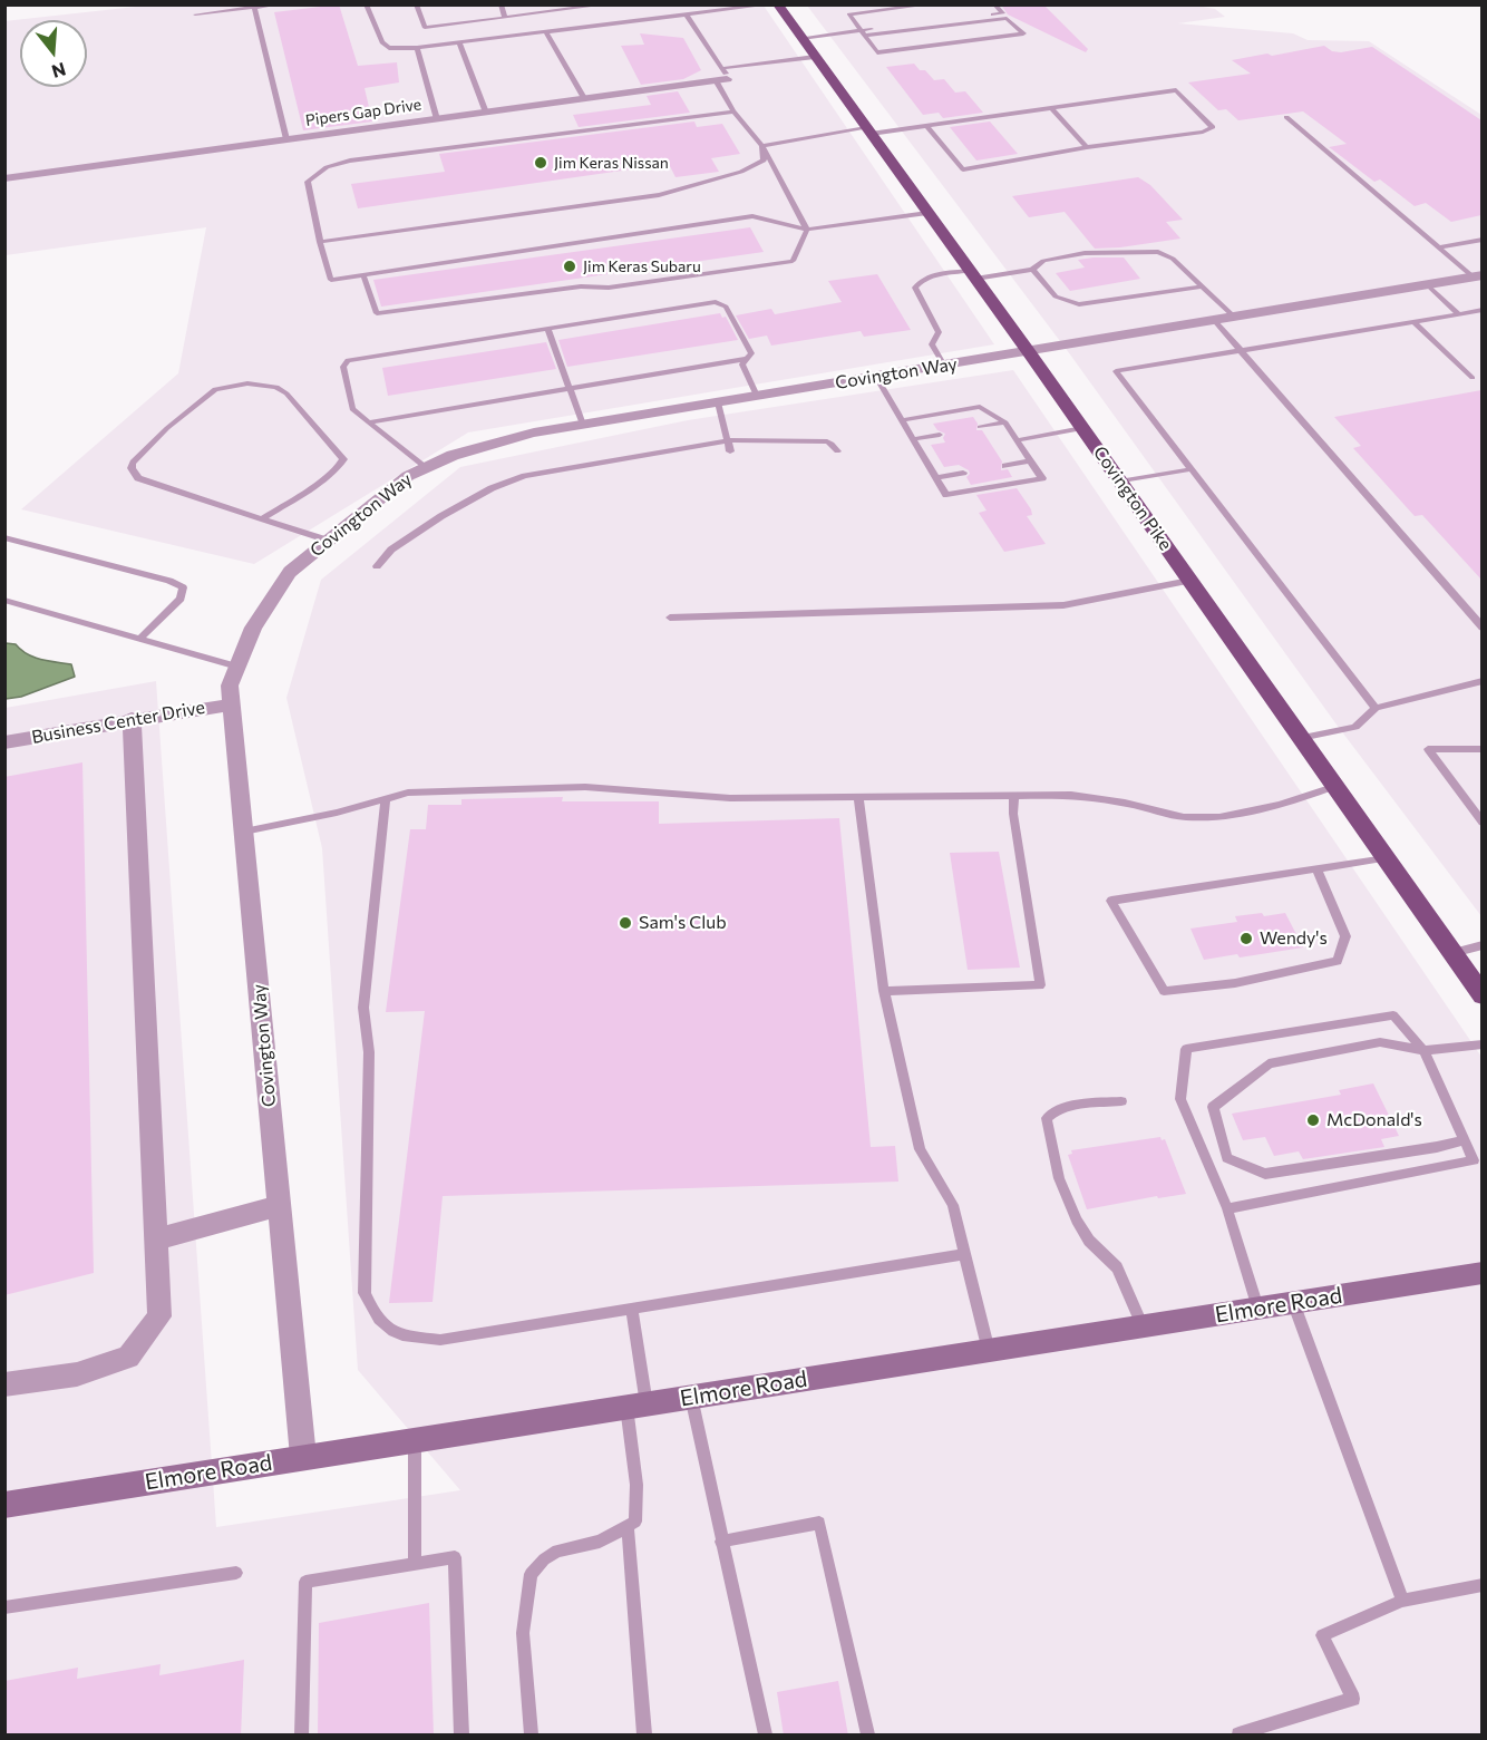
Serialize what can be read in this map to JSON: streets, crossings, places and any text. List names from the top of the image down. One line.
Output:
{"streets":{"main road":["Covington Pike"],"street":["Pipers Gap Drive","Covington Way","Business Center Drive","Elmore Road"]},"crossings":[["Covington Way","Covington Pike"],["Covington Way","Business Center Drive"],["Covington Way","Elmore Road"]],"places":["Jim Keras Nissan","Jim Keras Subaru","Sam's Club","Wendy's","McDonald's"],"north":"bottom"}
